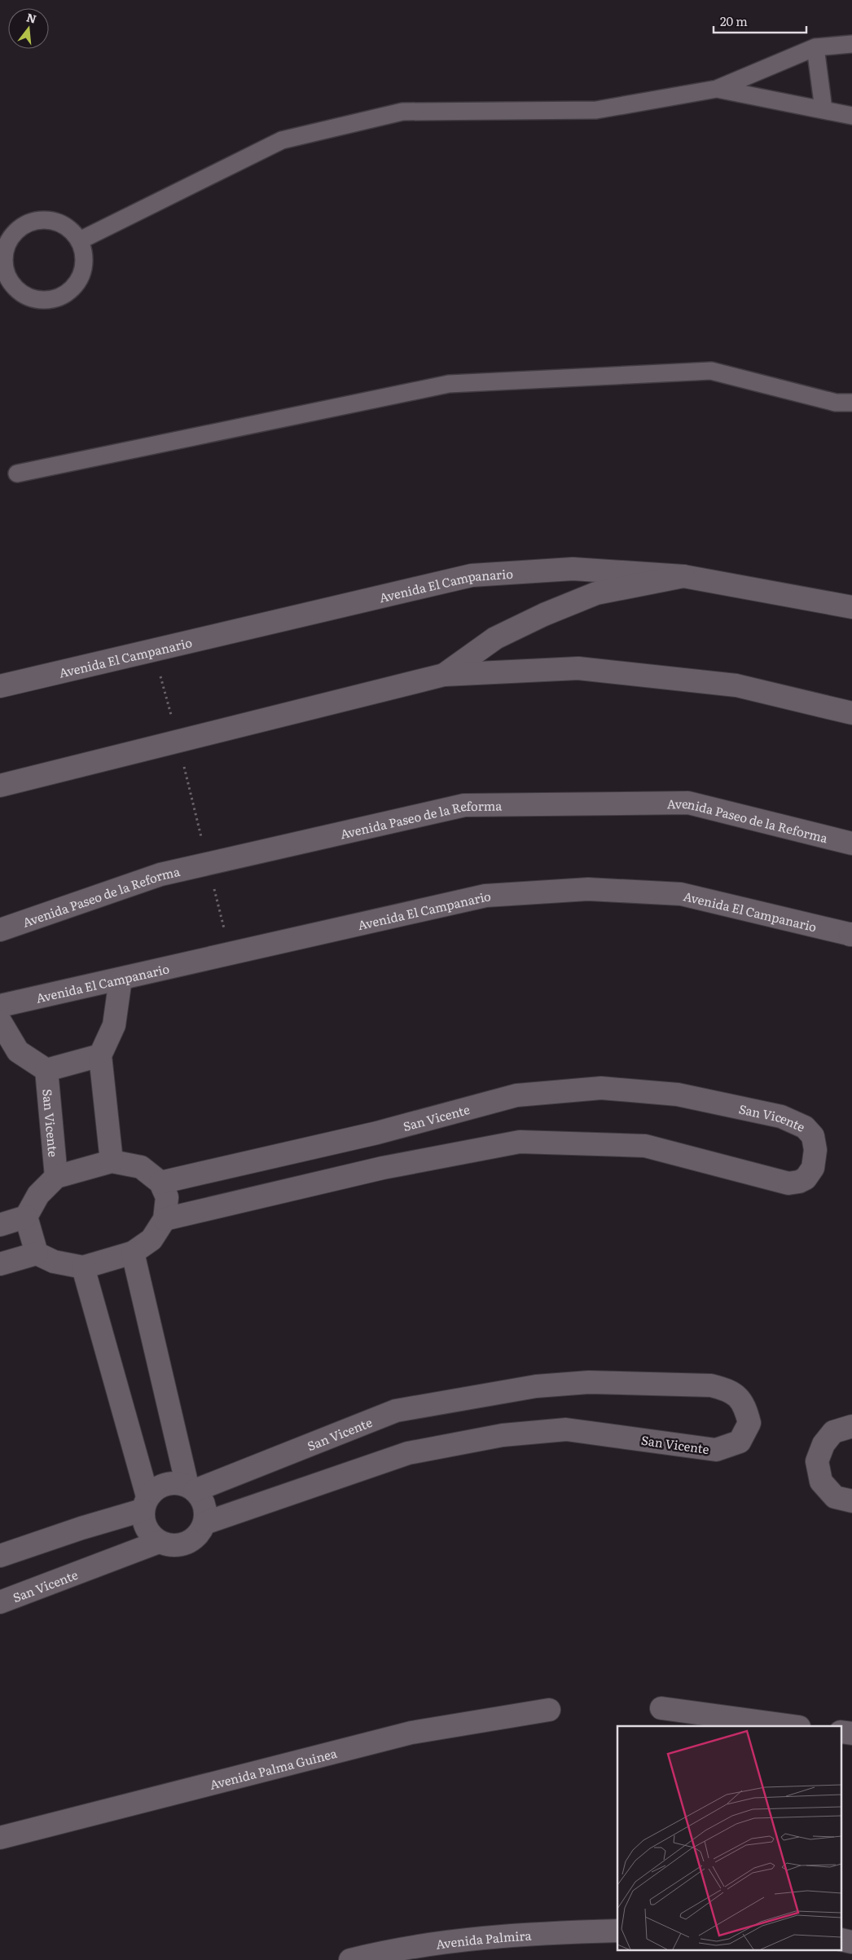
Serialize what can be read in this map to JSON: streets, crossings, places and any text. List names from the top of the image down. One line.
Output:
{"streets":{"street":["Avenida El Campanario","Avenida Paseo de la Reforma","San Vicente","Avenida Palma Guinea","Avenida Palmira"]},"scale_bar":"20 m","north":"top"}
